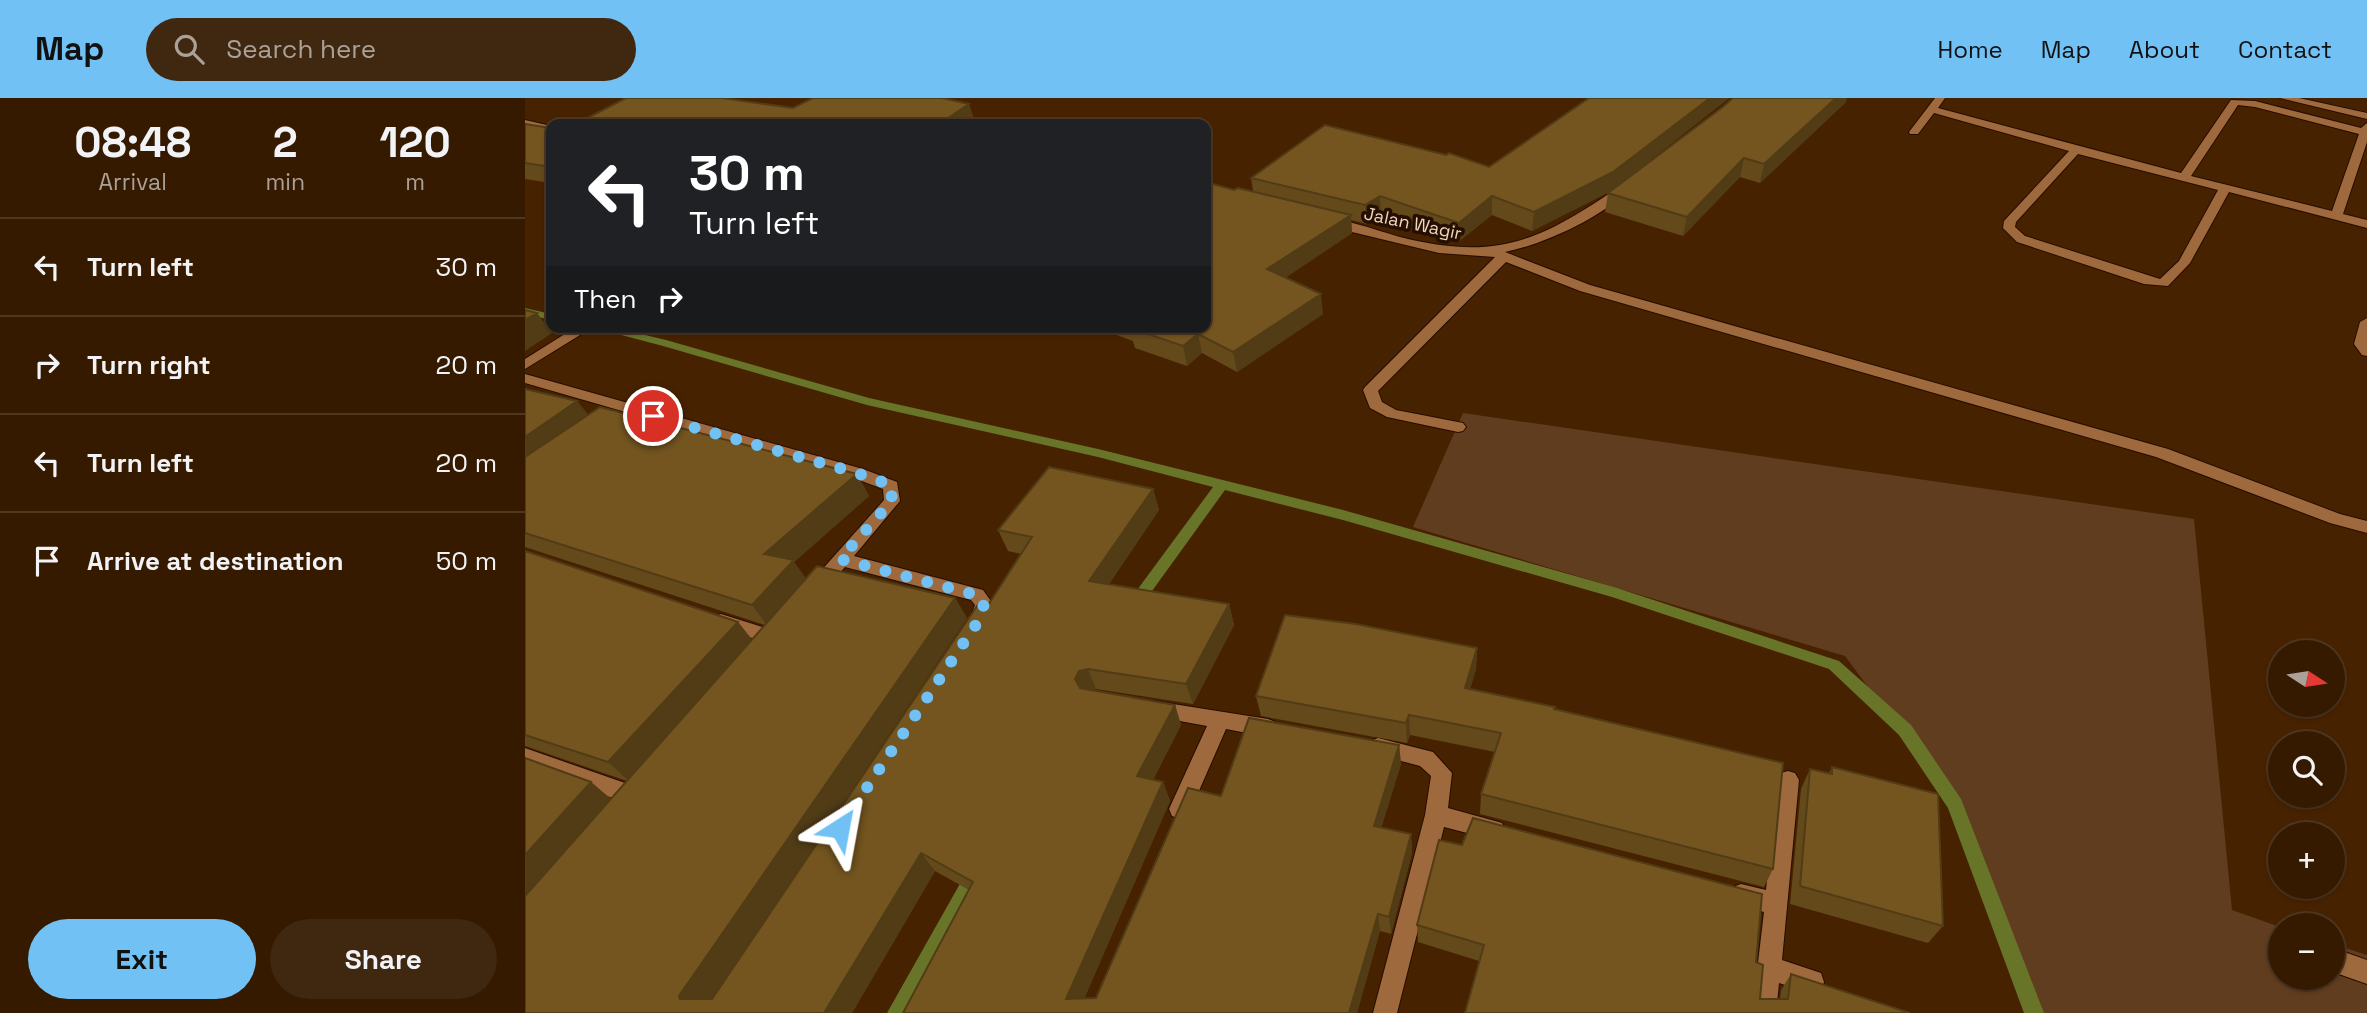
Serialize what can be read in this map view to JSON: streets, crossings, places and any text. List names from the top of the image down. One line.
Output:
{"streets":{"street":["Jalan Wagir"]},"north":"right","page":{"header":"Map","search":"Search here","nav":["Home","Map","About","Contact"],"eta":["08:48","Arrival","2","min","120","m"],"turn":["30 m","Turn left"],"list":[{"name":"Turn left","value":"30 m"},{"name":"Turn right","value":"20 m"},{"name":"Turn left","value":"20 m"},{"name":"Arrive at destination","value":"50 m"}],"then":"Then","map_buttons":["+","−"],"buttons":["Exit","Share"]}}
